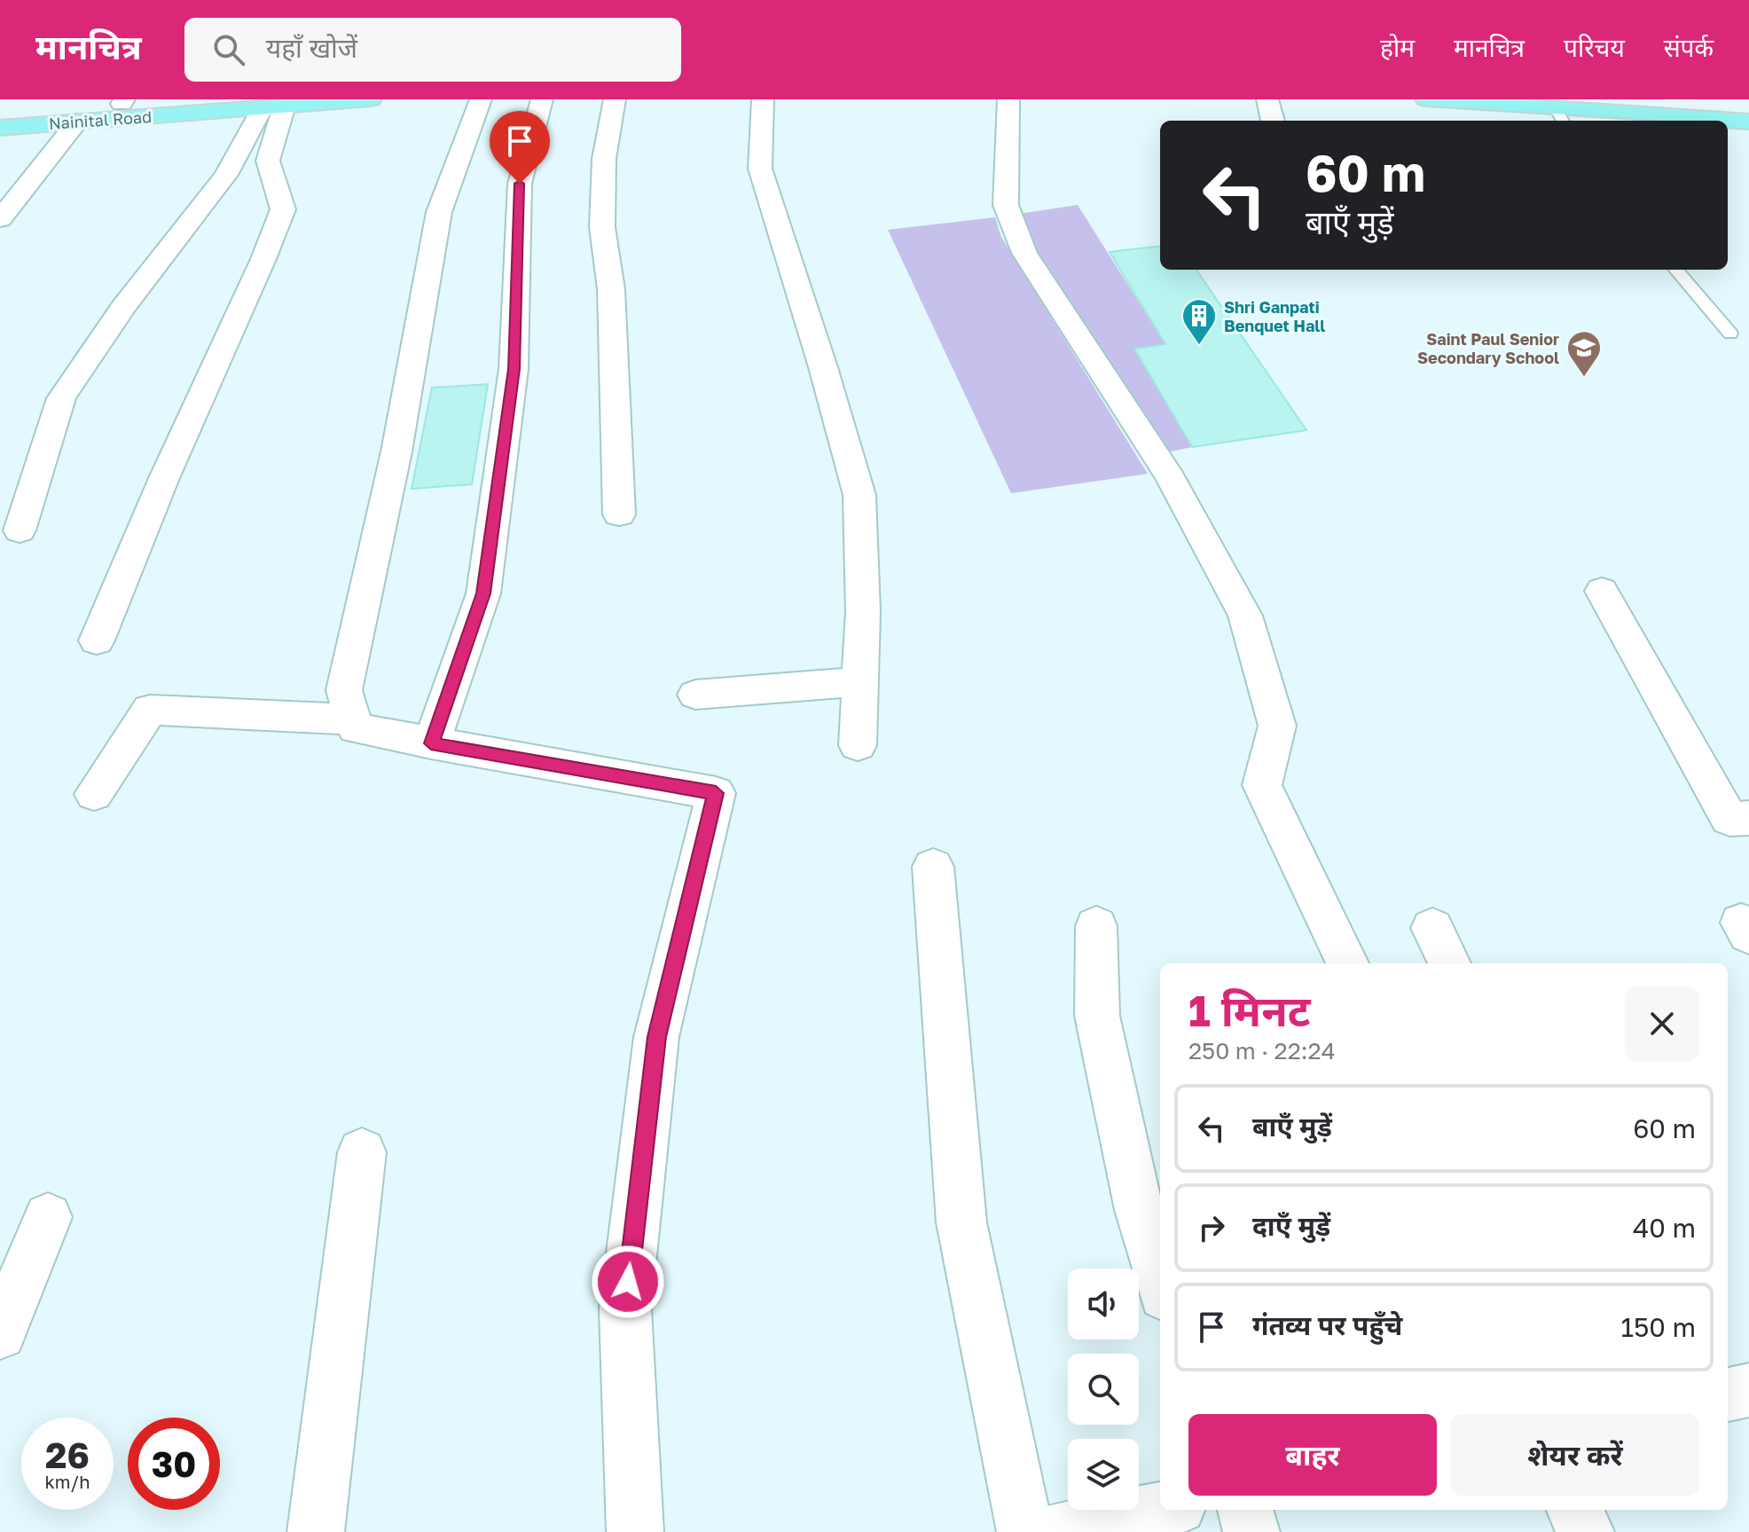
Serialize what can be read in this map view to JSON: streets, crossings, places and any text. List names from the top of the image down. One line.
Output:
{"streets":{"highway":["Nainital Road"]},"places":{"building":["Shri Ganpati Benquet Hall"],"school or university":["Saint Paul Senior Secondary School"]},"page":{"header":"मानचित्र","search":"यहाँ खोजें","nav":["होम","मानचित्र","परिचय","संपर्क"],"turn":["60 m","बाएँ मुड़ें"],"heading":["1 मिनट","250 m · 22:24"],"list":[{"name":"बाएँ मुड़ें","value":"60 m"},{"name":"दाएँ मुड़ें","value":"40 m"},{"name":"गंतव्य पर पहुँचे","value":"150 m"}],"buttons":["बाहर","शेयर करें"],"speed":"26 km/h","limit":"30"}}
